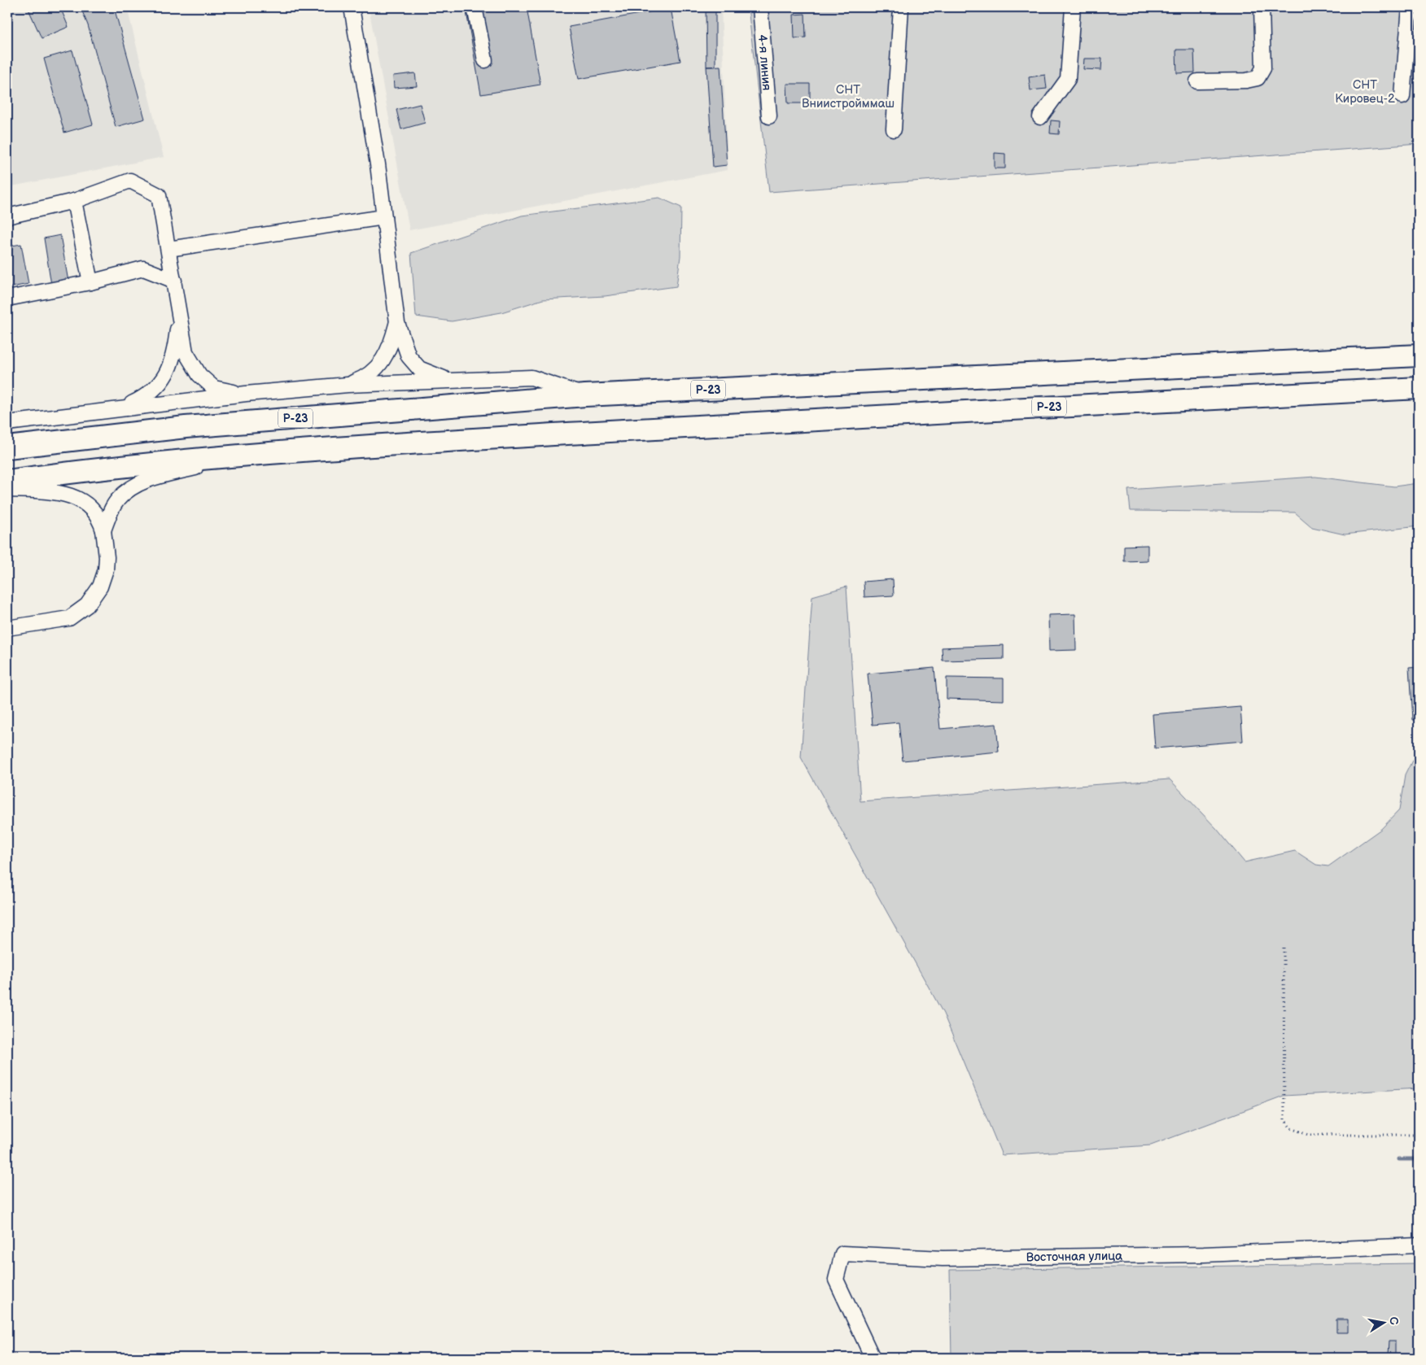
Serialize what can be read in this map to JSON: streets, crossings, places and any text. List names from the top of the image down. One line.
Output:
{"streets":{"highway":["Р-23"],"street":["4-я линия","Восточная улица"]},"parks":["СНТ Кировец-2","СНТ Вниистройммаш"],"north":"right"}
